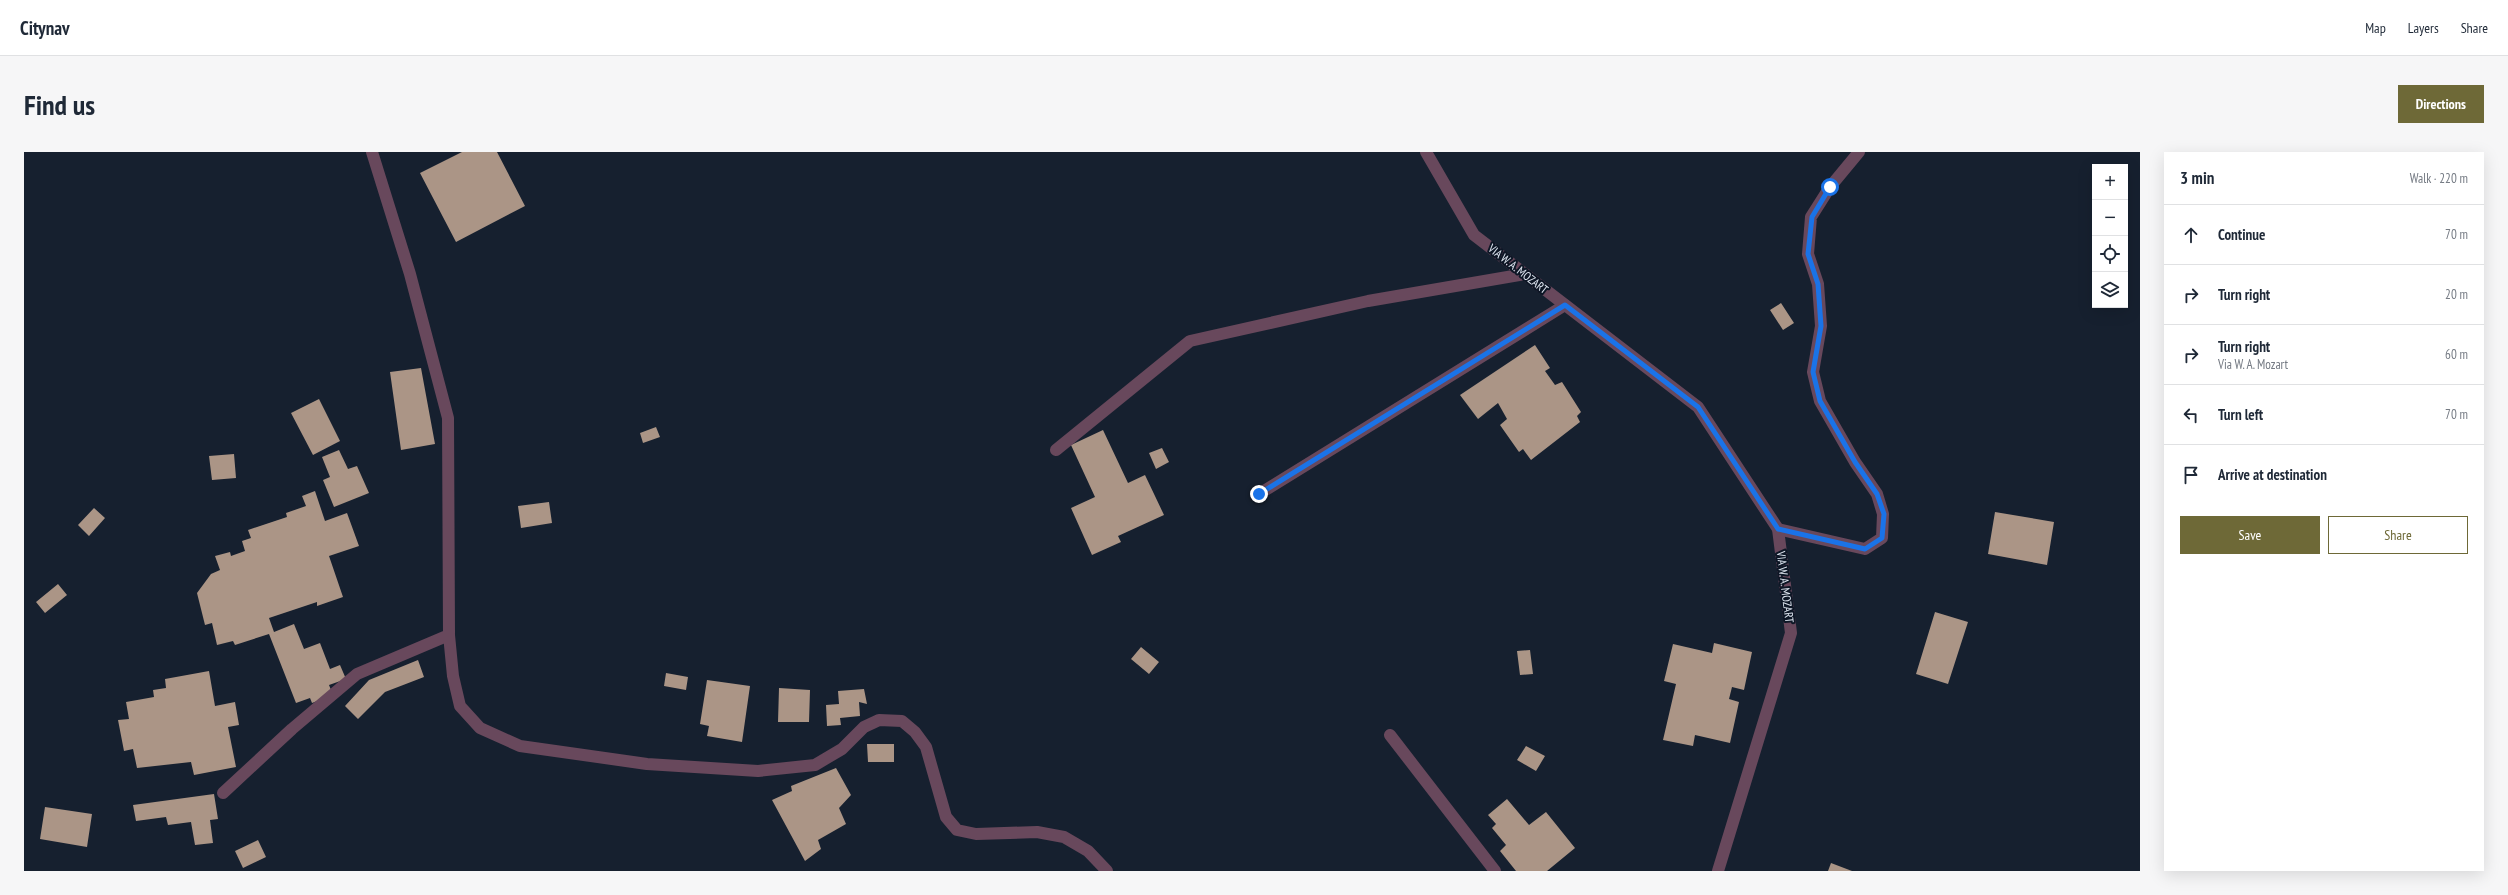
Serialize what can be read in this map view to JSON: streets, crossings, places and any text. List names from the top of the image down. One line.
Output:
{"streets":{"street":["VIA W. A. MOZART"]},"page":{"header":"Citynav","nav":["Map","Layers","Share"],"buttons":["Directions",["Save","Share"]],"title":"Find us","heading":["3 min","Walk · 220 m"],"map_buttons":["+","−"],"list":[["Continue","70 m"],["Turn right","20 m"],["Turn right","Via W. A. Mozart","60 m"],["Turn left","70 m"],"Arrive at destination"]}}
